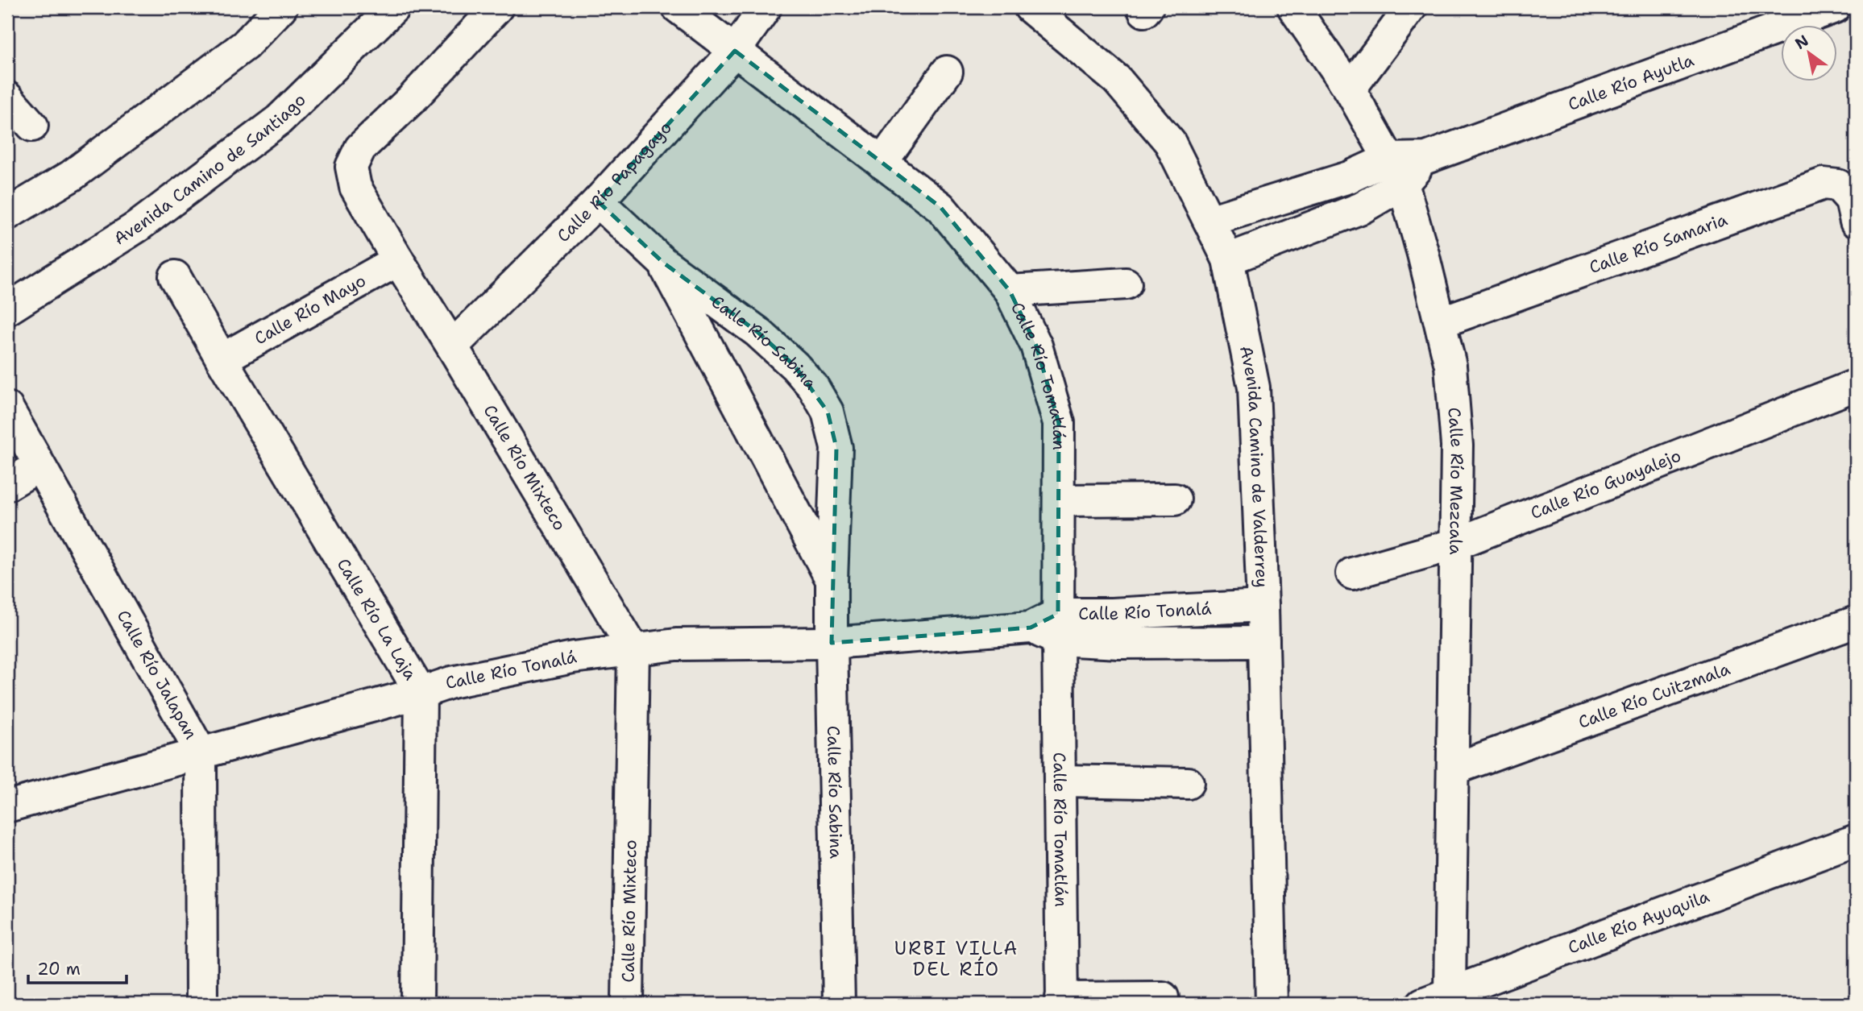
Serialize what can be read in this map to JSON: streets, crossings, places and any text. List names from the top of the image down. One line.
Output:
{"streets":{"street":["Calle Río Ayutla","Avenida Camino de Santiago","Calle Río Papagayo","Calle Río Samaria","Calle Río Mayo","Calle Río Sabina","Calle Río Tomatlán","Calle Río Mixteco","Avenida Camino de Valderrey","Calle Río Mezcala","Calle Río Guayalejo","Calle Río Tonalá","Calle Río La Laja","Calle Río Jalapan","Calle Río Cuitzmala","Calle Río Ayuquila"]},"crossings":[["Calle Río Ayutla","Avenida Camino de Valderrey"],["Calle Río Ayutla","Calle Río Mezcala"],["Calle Río Papagayo","Calle Río Sabina"],["Calle Río Papagayo","Calle Río Tomatlán"],["Calle Río Papagayo","Calle Río Mixteco"],["Calle Río Samaria","Calle Río Mezcala"],["Calle Río Mayo","Calle Río Mixteco"],["Calle Río Mayo","Calle Río La Laja"],["Calle Río Sabina","Calle Río Tonalá"],["Calle Río Tomatlán","Calle Río Tonalá"],["Calle Río Mixteco","Calle Río Tonalá"],["Avenida Camino de Valderrey","Calle Río Tonalá"],["Calle Río Mezcala","Calle Río Guayalejo"],["Calle Río Mezcala","Calle Río Cuitzmala"],["Calle Río Mezcala","Calle Río Ayuquila"],["Calle Río Tonalá","Calle Río La Laja"],["Calle Río Tonalá","Calle Río Jalapan"]],"districts":["URBI VILLA DEL RÍO"],"scale_bar":"20 m","north":"top left"}
